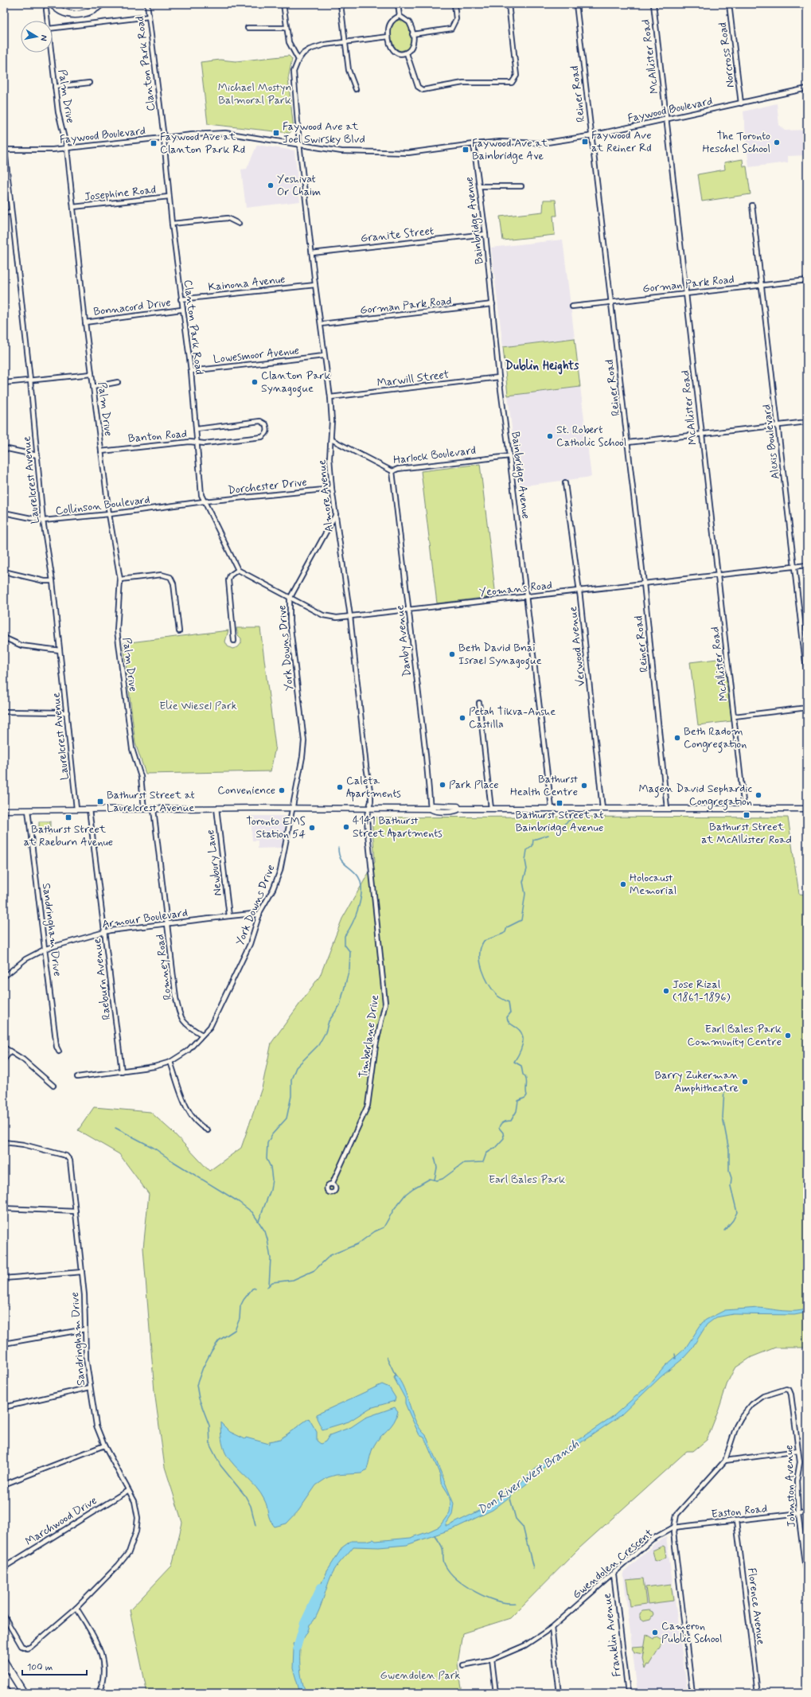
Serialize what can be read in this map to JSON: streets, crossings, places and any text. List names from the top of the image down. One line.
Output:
{"streets":{"street":["Norcross Road","McAllister Road","Clanton Park Road","Reiner Road","Palm Drive","Faywood Boulevard","Josephine Road","Bainbridge Avenue","Granite Street","Kainona Avenue","Gorman Park Road","Bonnacord Drive","Lowesmoor Avenue","Marwill Street","Banton Road","Alexis Boulevard","Harlock Boulevard","Laurelcrest Avenue","Dorchester Drive","Almore Avenue","Collinson Boulevard","Yeomans Road","Danby Avenue","Verwood Avenue","York Downs Drive","Newbury Lane","Armour Boulevard","Sandringham Drive","Romney Road","Raeburn Avenue","Timberlane Drive","Johnston Avenue","Easton Road","Marchwood Drive","Gwendolen Crescent","Florence Avenue","Franklin Avenue"]},"crossings":[["Norcross Road","Faywood Boulevard"],["McAllister Road","Faywood Boulevard"],["McAllister Road","Gorman Park Road"],["McAllister Road","Yeomans Road"],["Clanton Park Road","Faywood Boulevard"],["Clanton Park Road","Josephine Road"],["Clanton Park Road","Kainona Avenue"],["Clanton Park Road","Bonnacord Drive"],["Clanton Park Road","Lowesmoor Avenue"],["Clanton Park Road","Banton Road"],["Clanton Park Road","Dorchester Drive"],["Clanton Park Road","Collinson Boulevard"],["Clanton Park Road","Yeomans Road"],["Reiner Road","Faywood Boulevard"],["Reiner Road","Gorman Park Road"],["Reiner Road","Yeomans Road"],["Palm Drive","Faywood Boulevard"],["Palm Drive","Josephine Road"],["Palm Drive","Bonnacord Drive"],["Palm Drive","Banton Road"],["Palm Drive","Collinson Boulevard"],["Faywood Boulevard","Bainbridge Avenue"],["Faywood Boulevard","Laurelcrest Avenue"],["Faywood Boulevard","Almore Avenue"],["Bainbridge Avenue","Granite Street"],["Bainbridge Avenue","Gorman Park Road"],["Bainbridge Avenue","Marwill Street"],["Bainbridge Avenue","Harlock Boulevard"],["Bainbridge Avenue","Yeomans Road"],["Granite Street","Almore Avenue"],["Kainona Avenue","Almore Avenue"],["Gorman Park Road","Alexis Boulevard"],["Gorman Park Road","Almore Avenue"],["Lowesmoor Avenue","Almore Avenue"],["Marwill Street","Almore Avenue"],["Alexis Boulevard","Yeomans Road"],["Harlock Boulevard","Almore Avenue"],["Harlock Boulevard","Danby Avenue"],["Laurelcrest Avenue","Collinson Boulevard"],["Dorchester Drive","Almore Avenue"],["Dorchester Drive","Collinson Boulevard"],["Almore Avenue","Yeomans Road"],["Almore Avenue","York Downs Drive"],["Almore Avenue","Timberlane Drive"],["Yeomans Road","Danby Avenue"],["Yeomans Road","Verwood Avenue"],["Yeomans Road","York Downs Drive"],["York Downs Drive","Armour Boulevard"],["York Downs Drive","Romney Road"],["York Downs Drive","Raeburn Avenue"],["Newbury Lane","Armour Boulevard"],["Armour Boulevard","Sandringham Drive"],["Armour Boulevard","Romney Road"],["Armour Boulevard","Raeburn Avenue"],["Sandringham Drive","Marchwood Drive"],["Johnston Avenue","Easton Road"],["Easton Road","Gwendolen Crescent"],["Easton Road","Florence Avenue"],["Gwendolen Crescent","Franklin Avenue"]],"districts":["Dublin Heights"],"water":["Don River West Branch"],"parks":["Michael Mostyn Balmoral Park","Elie Wiesel Park","Earl Bales Park","Gwendolen Park"],"places":{"transit":["Faywood Ave at Joel Swirsky Blvd","Faywood Ave at Reiner Rd","Faywood Ave at Clanton Park Rd","Faywood Ave at Bainbridge Ave","Bathurst Street at Laurelcrest Avenue","Bathurst Street at Bainbridge Avenue","Bathurst Street at McAllister Road","Bathurst Street at Raeburn Avenue"],"other":["The Toronto Heschel School","Yeshivat Or Chaim","Clanton Park Synagogue","St. Robert Catholic School","Beth David Bnai Israel Synagogue","Petah Tikva-Anshe Castilla","Beth Radom Congregation","Park Place","Bathurst Health Centre","Caleta Apartments","Convenience","Magen David Sephardic Congregation","4141 Bathurst Street Apartments","Toronto EMS Station 54","Holocaust Memorial","Jose Rizal (1861-1896)","Earl Bales Park Community Centre","Barry Zukerman Amphitheatre","Cameron Public School"]},"scale_bar":"100 m","north":"right"}
